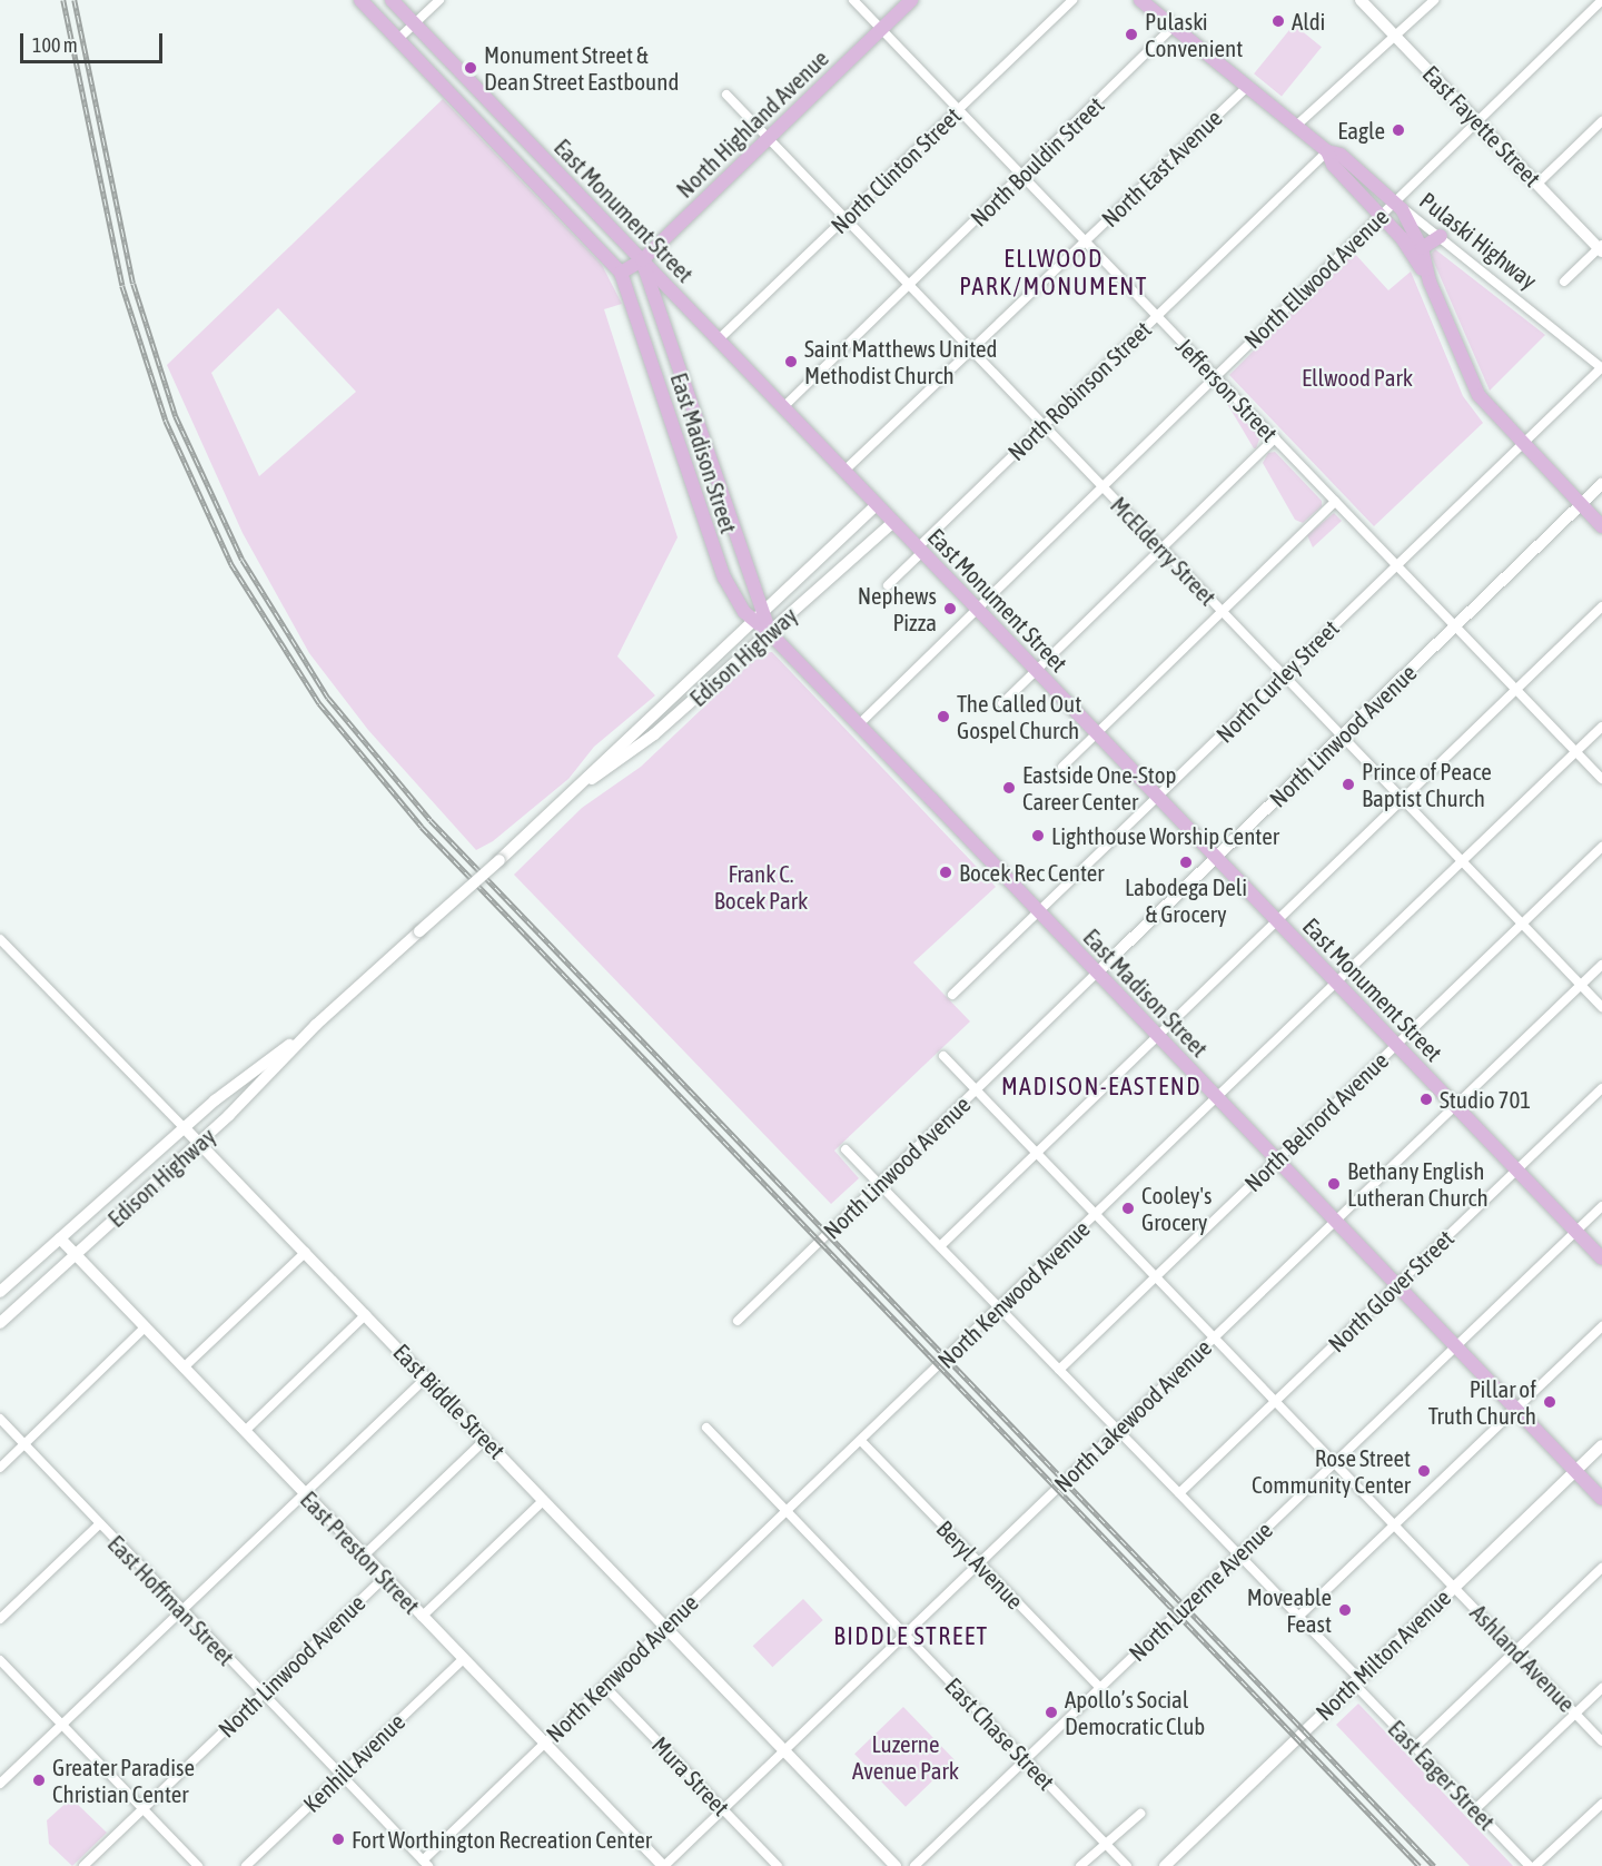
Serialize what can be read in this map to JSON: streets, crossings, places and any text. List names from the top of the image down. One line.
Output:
{"streets":{"main road":["North Highland Avenue","East Monument Street","Pulaski Highway","East Madison Street"],"street":["East Fayette Street","North Bouldin Street","North East Avenue","North Clinton Street","North Ellwood Avenue","Jefferson Street","North Robinson Street","McElderry Street","Edison Highway","North Curley Street","North Linwood Avenue","North Belnord Avenue","North Glover Street","North Kenwood Avenue","East Biddle Street","North Lakewood Avenue","East Preston Street","Beryl Avenue","North Luzerne Avenue","East Hoffman Street","North Milton Avenue","Ashland Avenue","East Chase Street","Kenhill Avenue","East Eager Street","Mura Street"]},"crossings":[["North Highland Avenue","East Monument Street"],["North Highland Avenue","Jefferson Street"],["North Highland Avenue","East Madison Street"],["North Highland Avenue","McElderry Street"],["East Fayette Street","North Ellwood Avenue"],["North Bouldin Street","East Monument Street"],["North Bouldin Street","Pulaski Highway"],["North Bouldin Street","Jefferson Street"],["North Bouldin Street","McElderry Street"],["North East Avenue","East Monument Street"],["North East Avenue","Pulaski Highway"],["North East Avenue","Jefferson Street"],["North East Avenue","McElderry Street"],["North Clinton Street","East Monument Street"],["North Clinton Street","Jefferson Street"],["North Clinton Street","McElderry Street"],["East Monument Street","North Ellwood Avenue"],["East Monument Street","North Robinson Street"],["East Monument Street","East Madison Street"],["East Monument Street","Edison Highway"],["East Monument Street","North Curley Street"],["East Monument Street","North Linwood Avenue"],["East Monument Street","North Belnord Avenue"],["East Monument Street","North Glover Street"],["East Monument Street","North Kenwood Avenue"],["East Monument Street","North Lakewood Avenue"],["East Monument Street","North Luzerne Avenue"],["Pulaski Highway","North Ellwood Avenue"],["Pulaski Highway","North Robinson Street"],["Pulaski Highway","North Curley Street"],["North Ellwood Avenue","Jefferson Street"],["North Ellwood Avenue","East Madison Street"],["North Ellwood Avenue","McElderry Street"],["Jefferson Street","North Robinson Street"],["Jefferson Street","North Curley Street"],["Jefferson Street","North Linwood Avenue"],["Jefferson Street","North Kenwood Avenue"],["North Robinson Street","McElderry Street"],["East Madison Street","Edison Highway"],["East Madison Street","North Curley Street"],["East Madison Street","North Linwood Avenue"],["East Madison Street","North Belnord Avenue"],["East Madison Street","North Glover Street"],["East Madison Street","North Kenwood Avenue"],["East Madison Street","North Lakewood Avenue"],["East Madison Street","North Luzerne Avenue"],["East Madison Street","North Milton Avenue"],["McElderry Street","North Curley Street"],["McElderry Street","North Linwood Avenue"],["McElderry Street","North Belnord Avenue"],["McElderry Street","North Kenwood Avenue"],["McElderry Street","North Lakewood Avenue"],["Edison Highway","East Biddle Street"],["Edison Highway","East Preston Street"],["North Linwood Avenue","East Preston Street"],["North Linwood Avenue","East Hoffman Street"],["North Linwood Avenue","Ashland Avenue"],["North Linwood Avenue","East Eager Street"],["North Belnord Avenue","Ashland Avenue"],["North Belnord Avenue","East Eager Street"],["North Glover Street","Ashland Avenue"],["North Glover Street","East Eager Street"],["North Kenwood Avenue","East Biddle Street"],["North Kenwood Avenue","East Preston Street"],["North Kenwood Avenue","Beryl Avenue"],["North Kenwood Avenue","East Hoffman Street"],["North Kenwood Avenue","Ashland Avenue"],["North Kenwood Avenue","East Chase Street"],["North Kenwood Avenue","East Eager Street"],["North Kenwood Avenue","Mura Street"],["East Biddle Street","North Lakewood Avenue"],["North Lakewood Avenue","East Preston Street"],["North Lakewood Avenue","Beryl Avenue"],["North Lakewood Avenue","Ashland Avenue"],["North Lakewood Avenue","East Chase Street"],["North Lakewood Avenue","East Eager Street"],["North Lakewood Avenue","Mura Street"],["East Preston Street","Kenhill Avenue"],["Beryl Avenue","North Luzerne Avenue"],["North Luzerne Avenue","Ashland Avenue"],["North Luzerne Avenue","East Chase Street"],["North Luzerne Avenue","East Eager Street"],["East Hoffman Street","Kenhill Avenue"],["North Milton Avenue","Ashland Avenue"],["North Milton Avenue","East Eager Street"]],"districts":["ELLWOOD PARK/MONUMENT","MADISON-EASTEND","BIDDLE STREET"],"parks":["Ellwood Park","Frank C. Bocek Park","Luzerne Avenue Park"],"places":["Aldi","Pulaski Convenient","Monument Street & Dean Street Eastbound","Eagle","Saint Matthews United Methodist Church","Nephews Pizza","The Called Out Gospel Church","Prince of Peace Baptist Church","Eastside One-Stop Career Center","Lighthouse Worship Center","Labodega Deli & Grocery","Bocek Rec Center","Studio 701","Bethany English Lutheran Church","Cooley's Grocery","Pillar of Truth Church","Rose Street Community Center","Moveable Feast","Apollo’s Social Democratic Club","Greater Paradise Christian Center","Fort Worthington Recreation Center"],"scale_bar":"100 m"}
